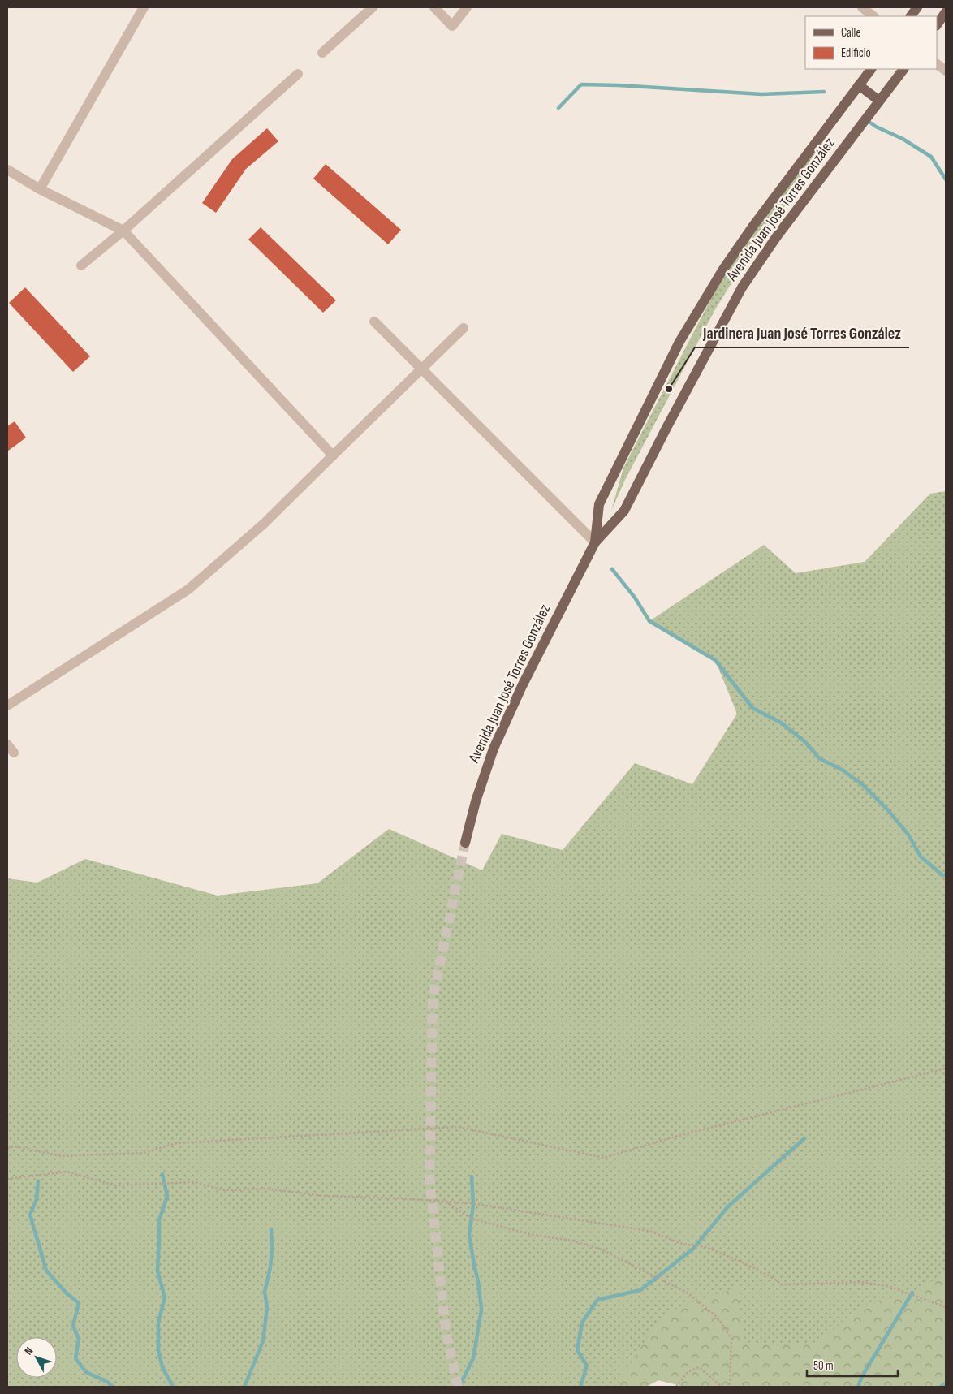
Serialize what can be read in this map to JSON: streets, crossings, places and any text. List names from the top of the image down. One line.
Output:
{"streets":{"main road":["Avenida Juan José Torres González"]},"places":["Jardinera Juan José Torres González"],"legend":["Calle","Edificio"],"scale_bar":"50 m","north":"top left"}
